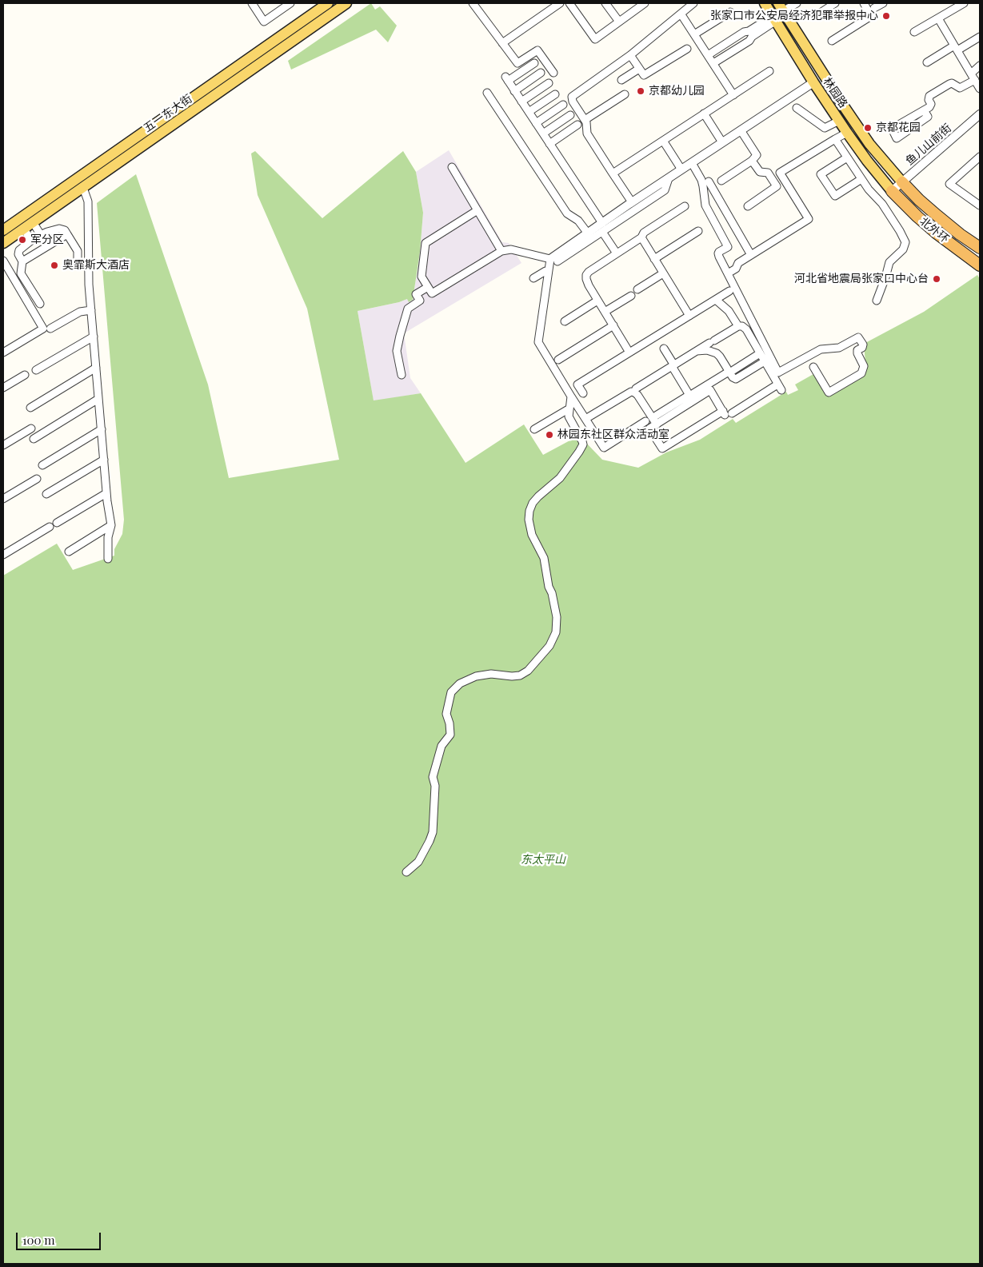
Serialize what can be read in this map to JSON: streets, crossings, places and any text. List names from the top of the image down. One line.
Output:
{"streets":{"highway":["北外环"],"main road":["林园路","五一东大街"],"street":["鱼儿山前街"]},"crossings":[["林园路","鱼儿山前街"],["林园路","北外环"],["鱼儿山前街","北外环"]],"parks":["东太平山"],"places":["张家口市公安局经济犯罪举报中心","京都幼儿园","京都花园","军分区","奥霏斯大酒店","河北省地震局张家口中心台","林园东社区群众活动室"],"scale_bar":"100 m"}
